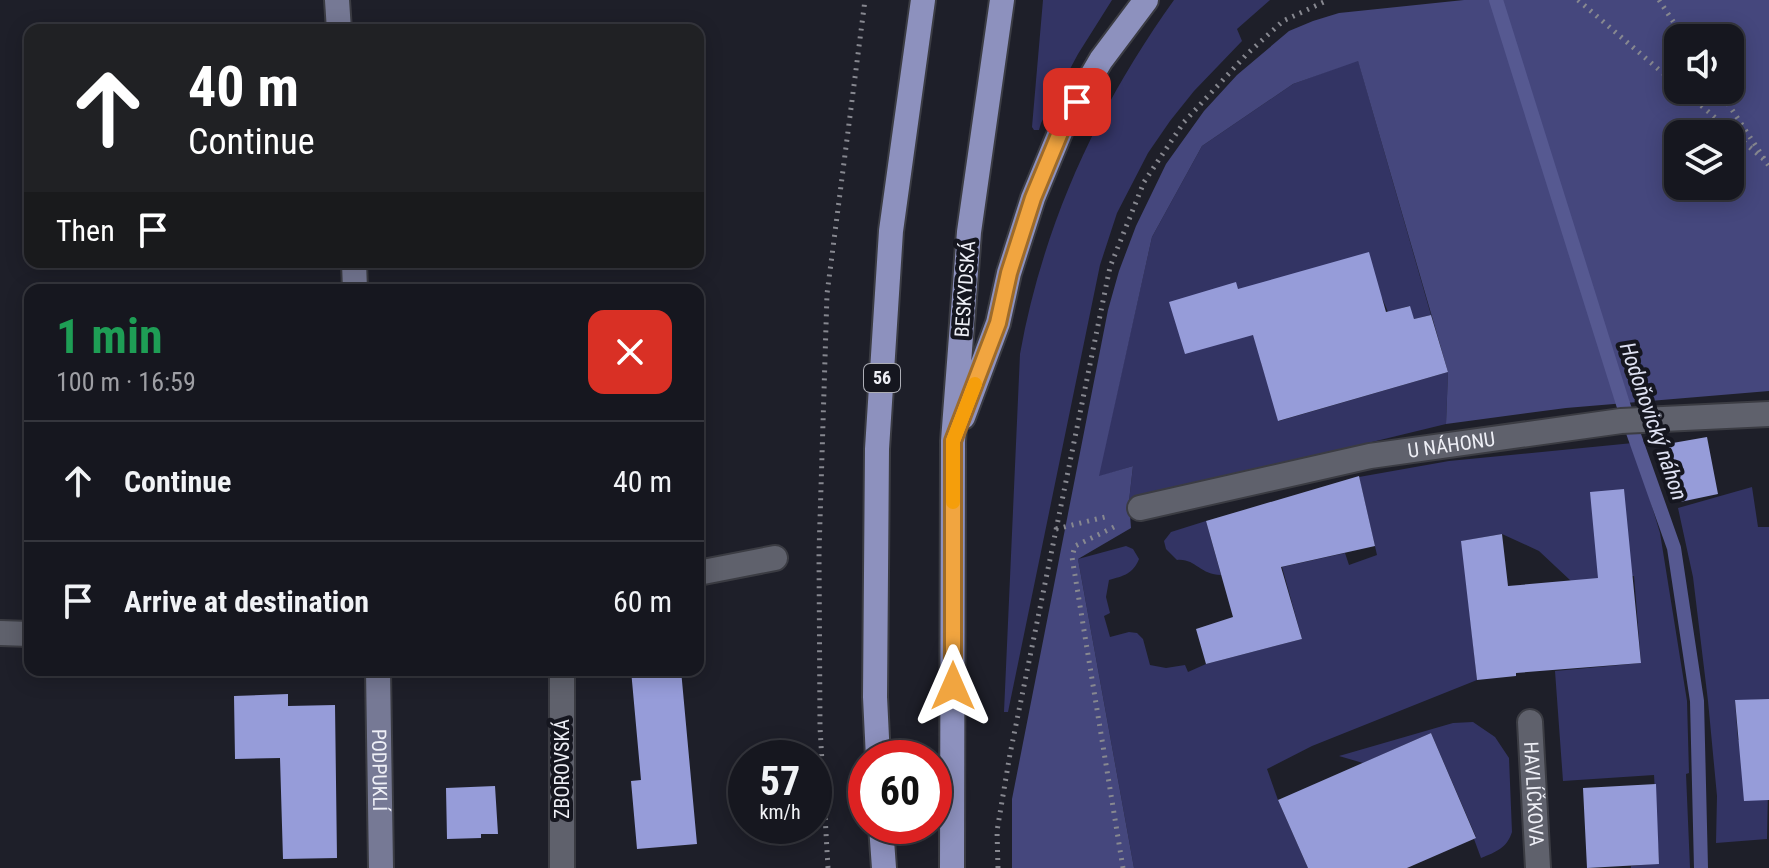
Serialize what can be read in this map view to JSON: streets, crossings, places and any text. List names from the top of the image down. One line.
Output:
{"streets":{"main road":["BESKYDSKÁ","56"],"street":["U NÁHONU","PODPUKLÍ","ZBOROVSKÁ","HAVLÍČKOVA"]},"water":["Hodoňovický náhon"],"page":{"turn":["40 m","Continue"],"then":"Then","heading":["1 min","100 m · 16:59"],"list":[{"name":"Continue","value":"40 m"},{"name":"Arrive at destination","value":"60 m"}],"speed":"57 km/h","limit":"60"}}
